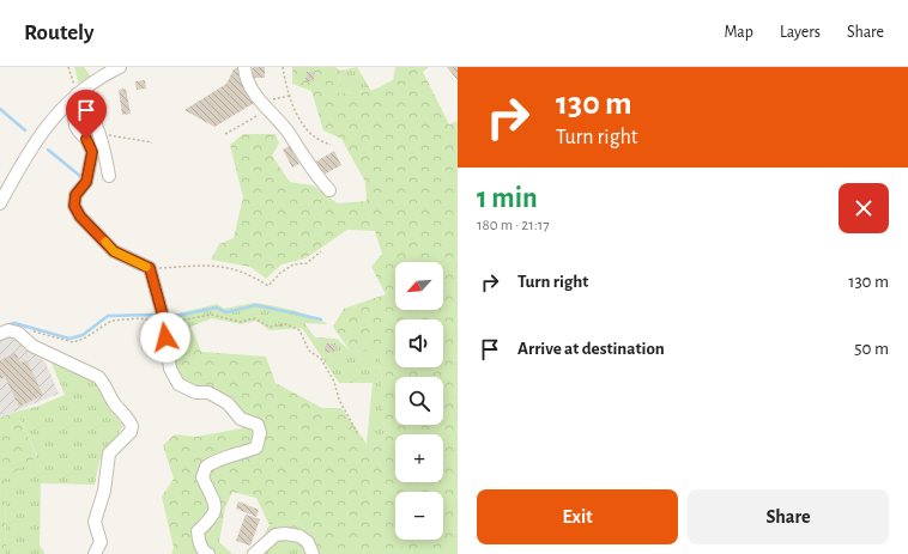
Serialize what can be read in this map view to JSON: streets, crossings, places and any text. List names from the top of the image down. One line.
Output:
{"north":"bottom left","page":{"header":"Routely","nav":["Map","Layers","Share"],"turn":["130 m","Turn right"],"heading":["1 min","180 m · 21:17"],"list":[{"name":"Turn right","value":"130 m"},{"name":"Arrive at destination","value":"50 m"}],"map_buttons":["+","−"],"buttons":["Exit","Share"]}}
